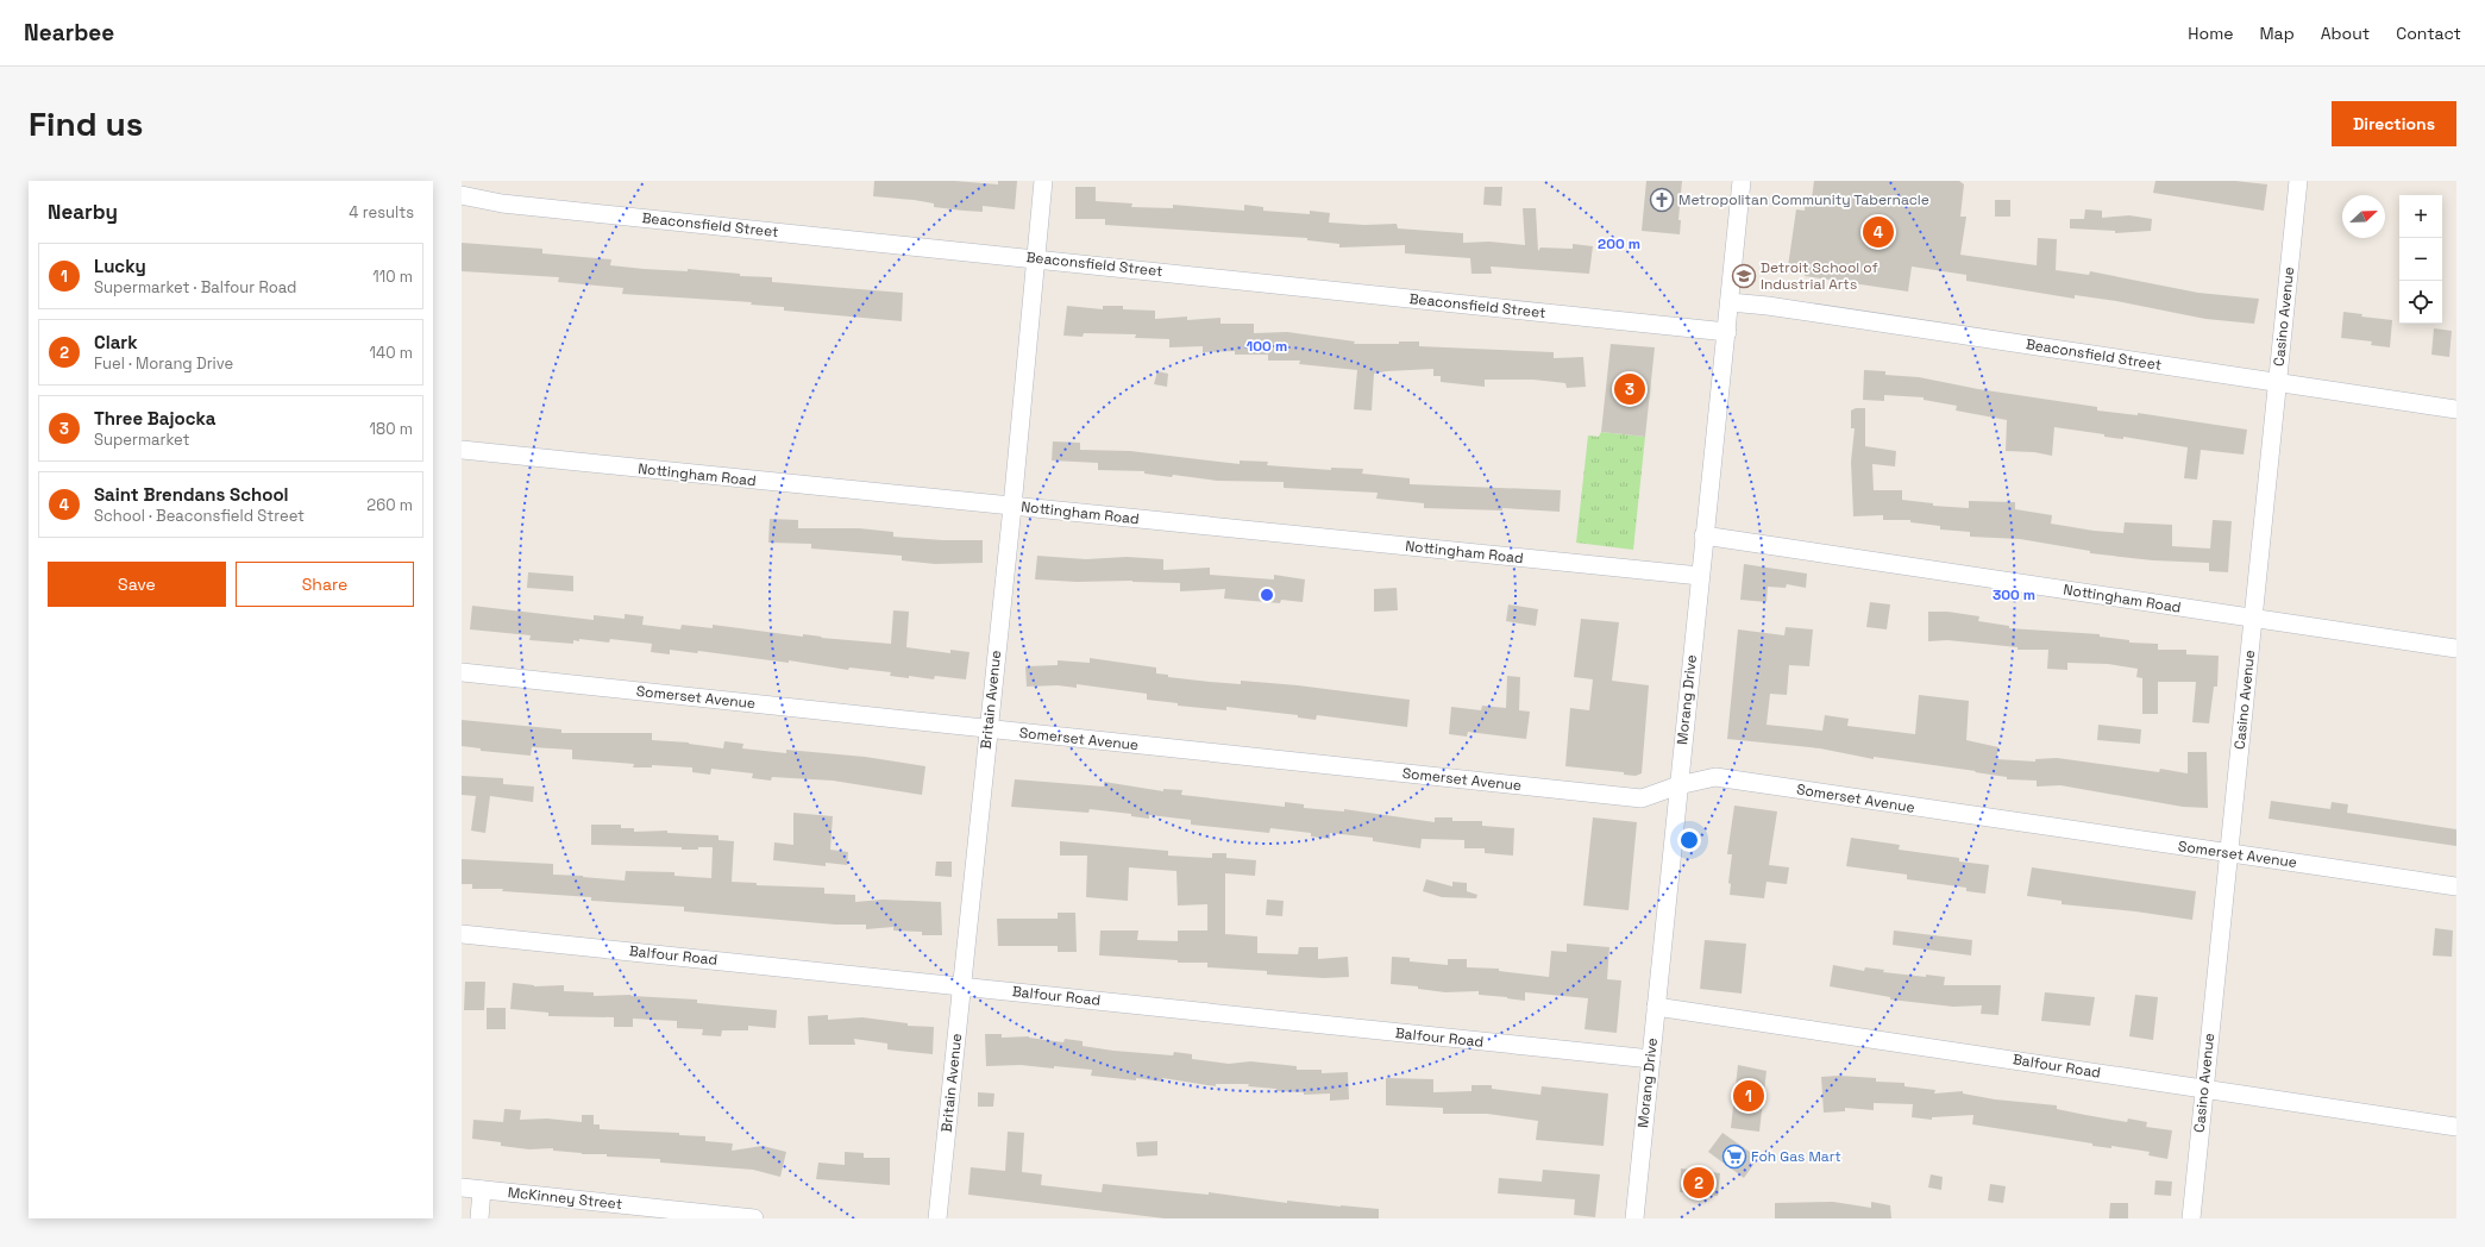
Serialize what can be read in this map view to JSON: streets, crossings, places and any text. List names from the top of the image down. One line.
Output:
{"streets":{"street":["Beaconsfield Street","Casino Avenue","Nottingham Road","Somerset Avenue","Britain Avenue","Morang Drive","Balfour Road","McKinney Street"]},"crossings":[["Beaconsfield Street","Casino Avenue"],["Beaconsfield Street","Britain Avenue"],["Beaconsfield Street","Morang Drive"],["Casino Avenue","Nottingham Road"],["Casino Avenue","Somerset Avenue"],["Casino Avenue","Balfour Road"],["Nottingham Road","Britain Avenue"],["Nottingham Road","Morang Drive"],["Somerset Avenue","Britain Avenue"],["Somerset Avenue","Morang Drive"],["Britain Avenue","Balfour Road"],["Morang Drive","Balfour Road"]],"places":{"church":["Metropolitan Community Tabernacle"],"school or university":["Detroit School of Industrial Arts"],"supermarket":["Foh Gas Mart"]},"north":"top right","page":{"header":"Nearbee","nav":["Home","Map","About","Contact"],"buttons":["Directions",["Save","Share"]],"title":"Find us","heading":["Nearby","4 results"],"map_buttons":["+","−"],"pins":["4","3","1","2"],"list":[{"mark":"1","name":"Lucky","note":"Supermarket · Balfour Road","value":"110 m"},{"mark":"2","name":"Clark","note":"Fuel · Morang Drive","value":"140 m"},{"mark":"3","name":"Three Bajocka","note":"Supermarket","value":"180 m"},{"mark":"4","name":"Saint Brendans School","note":"School · Beaconsfield Street","value":"260 m"}]},"rings":["200 m","100 m","300 m"]}
